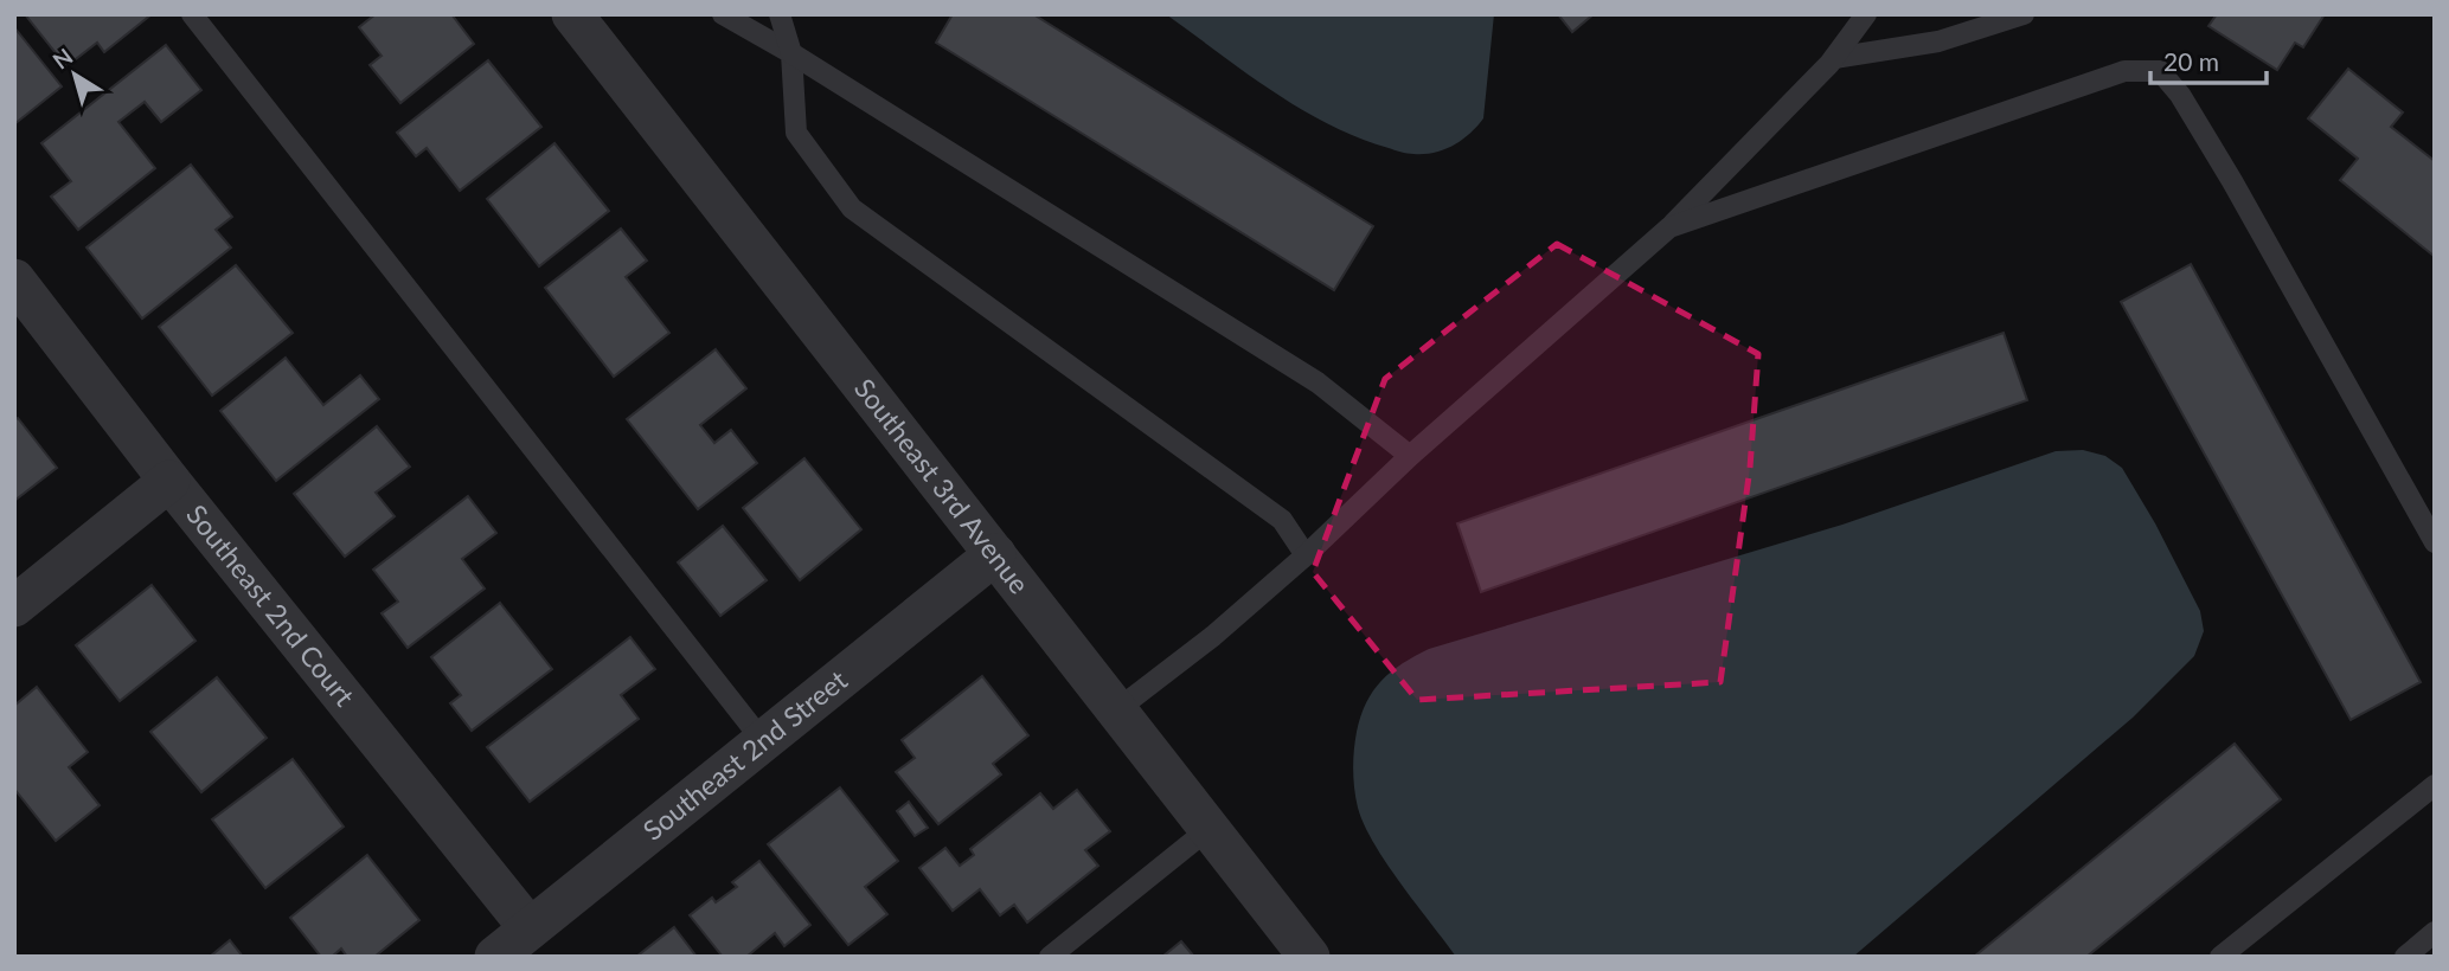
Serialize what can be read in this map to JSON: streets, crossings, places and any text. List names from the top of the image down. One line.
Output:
{"streets":{"street":["Southeast 3rd Avenue","Southeast 2nd Court","Southeast 2nd Street"]},"crossings":[["Southeast 3rd Avenue","Southeast 2nd Street"],["Southeast 2nd Court","Southeast 2nd Street"]],"scale_bar":"20 m","north":"top left"}
